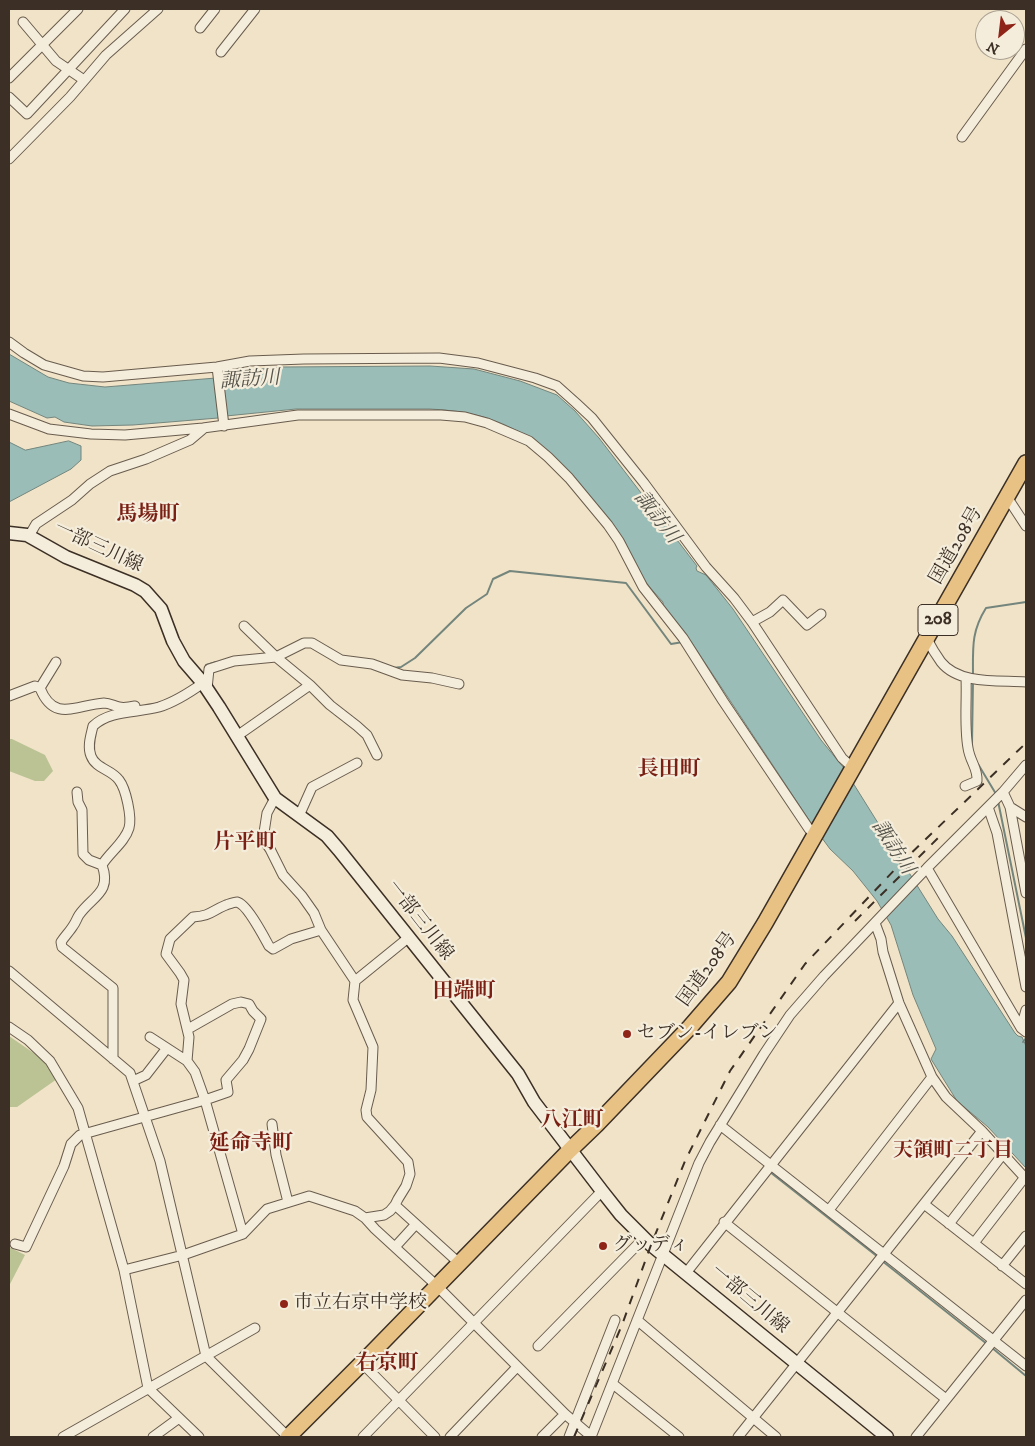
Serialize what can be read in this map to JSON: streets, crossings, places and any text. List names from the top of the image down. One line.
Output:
{"streets":{"highway":["国道208号","208"],"main road":["一部三川線"]},"crossings":[["国道208号","一部三川線"]],"districts":["馬場町","長田町","片平町","田端町","八江町","延命寺町","天領町二丁目","右京町"],"water":["諏訪川"],"places":["セブン-イレブン","グッディ","市立右京中学校"],"north":"bottom left"}
